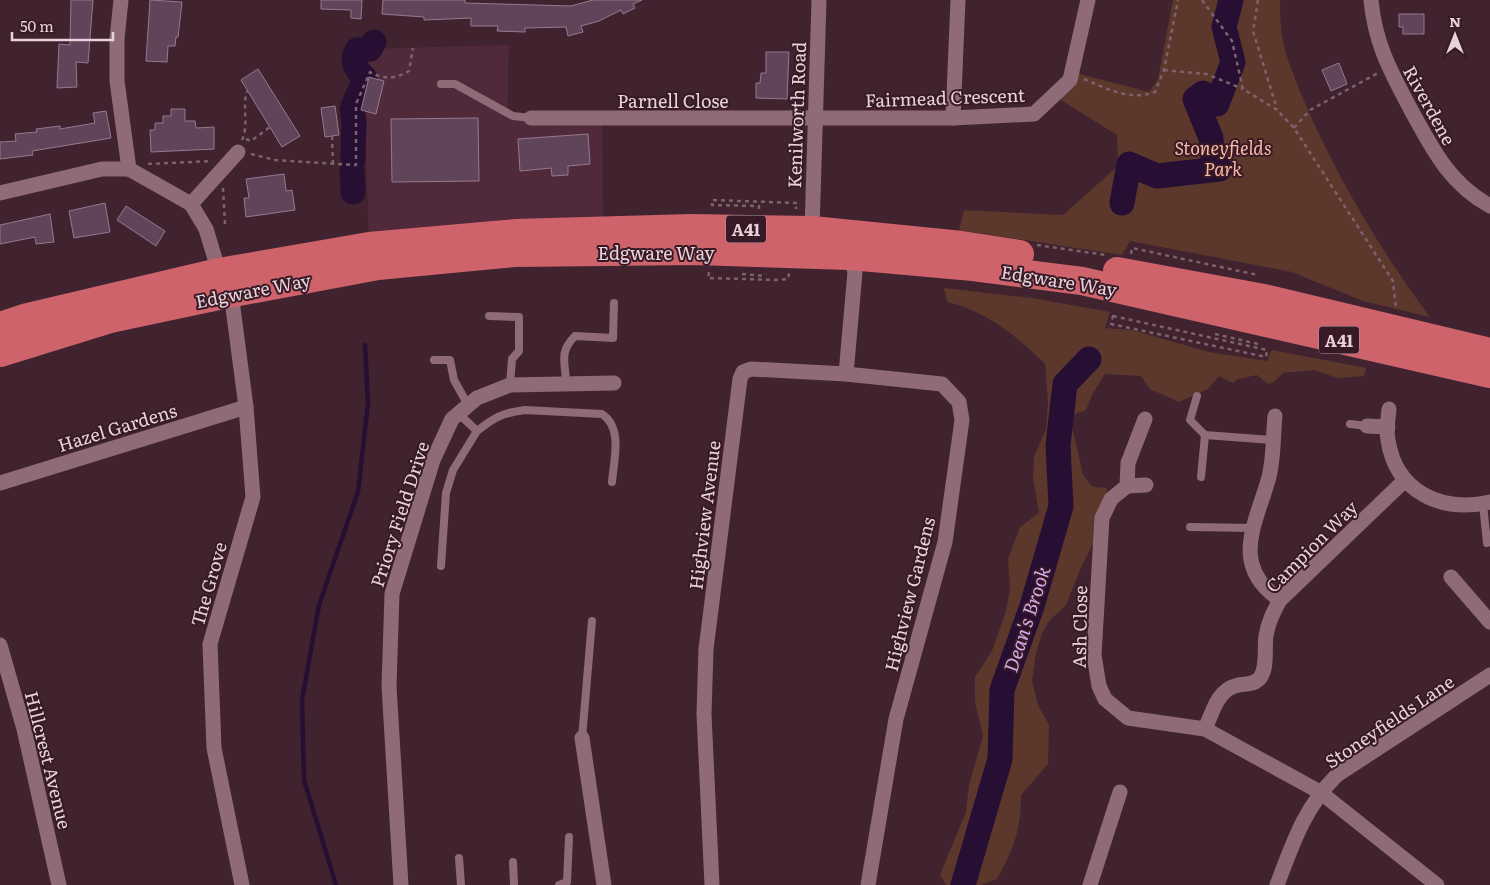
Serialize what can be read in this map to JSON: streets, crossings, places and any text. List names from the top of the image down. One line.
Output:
{"streets":{"highway":["A41","Edgware Way"],"street":["Fairmead Crescent","Parnell Close","Riverdene","Kenilworth Road","Hazel Gardens","Priory Field Drive","Highview Avenue","Campion Way","The Grove","Highview Gardens","Ash Close","Stoneyfields Lane","Hillcrest Avenue"]},"crossings":[["Fairmead Crescent","Parnell Close"],["Fairmead Crescent","Kenilworth Road"],["Parnell Close","Kenilworth Road"],["Kenilworth Road","Edgware Way"],["Edgware Way","The Grove"],["Hazel Gardens","The Grove"],["Highview Avenue","Highview Gardens"],["Campion Way","Ash Close"],["Ash Close","Stoneyfields Lane"]],"water":["Dean's Brook"],"parks":["Stoneyfields Park"],"scale_bar":"50 m","north":"top"}
